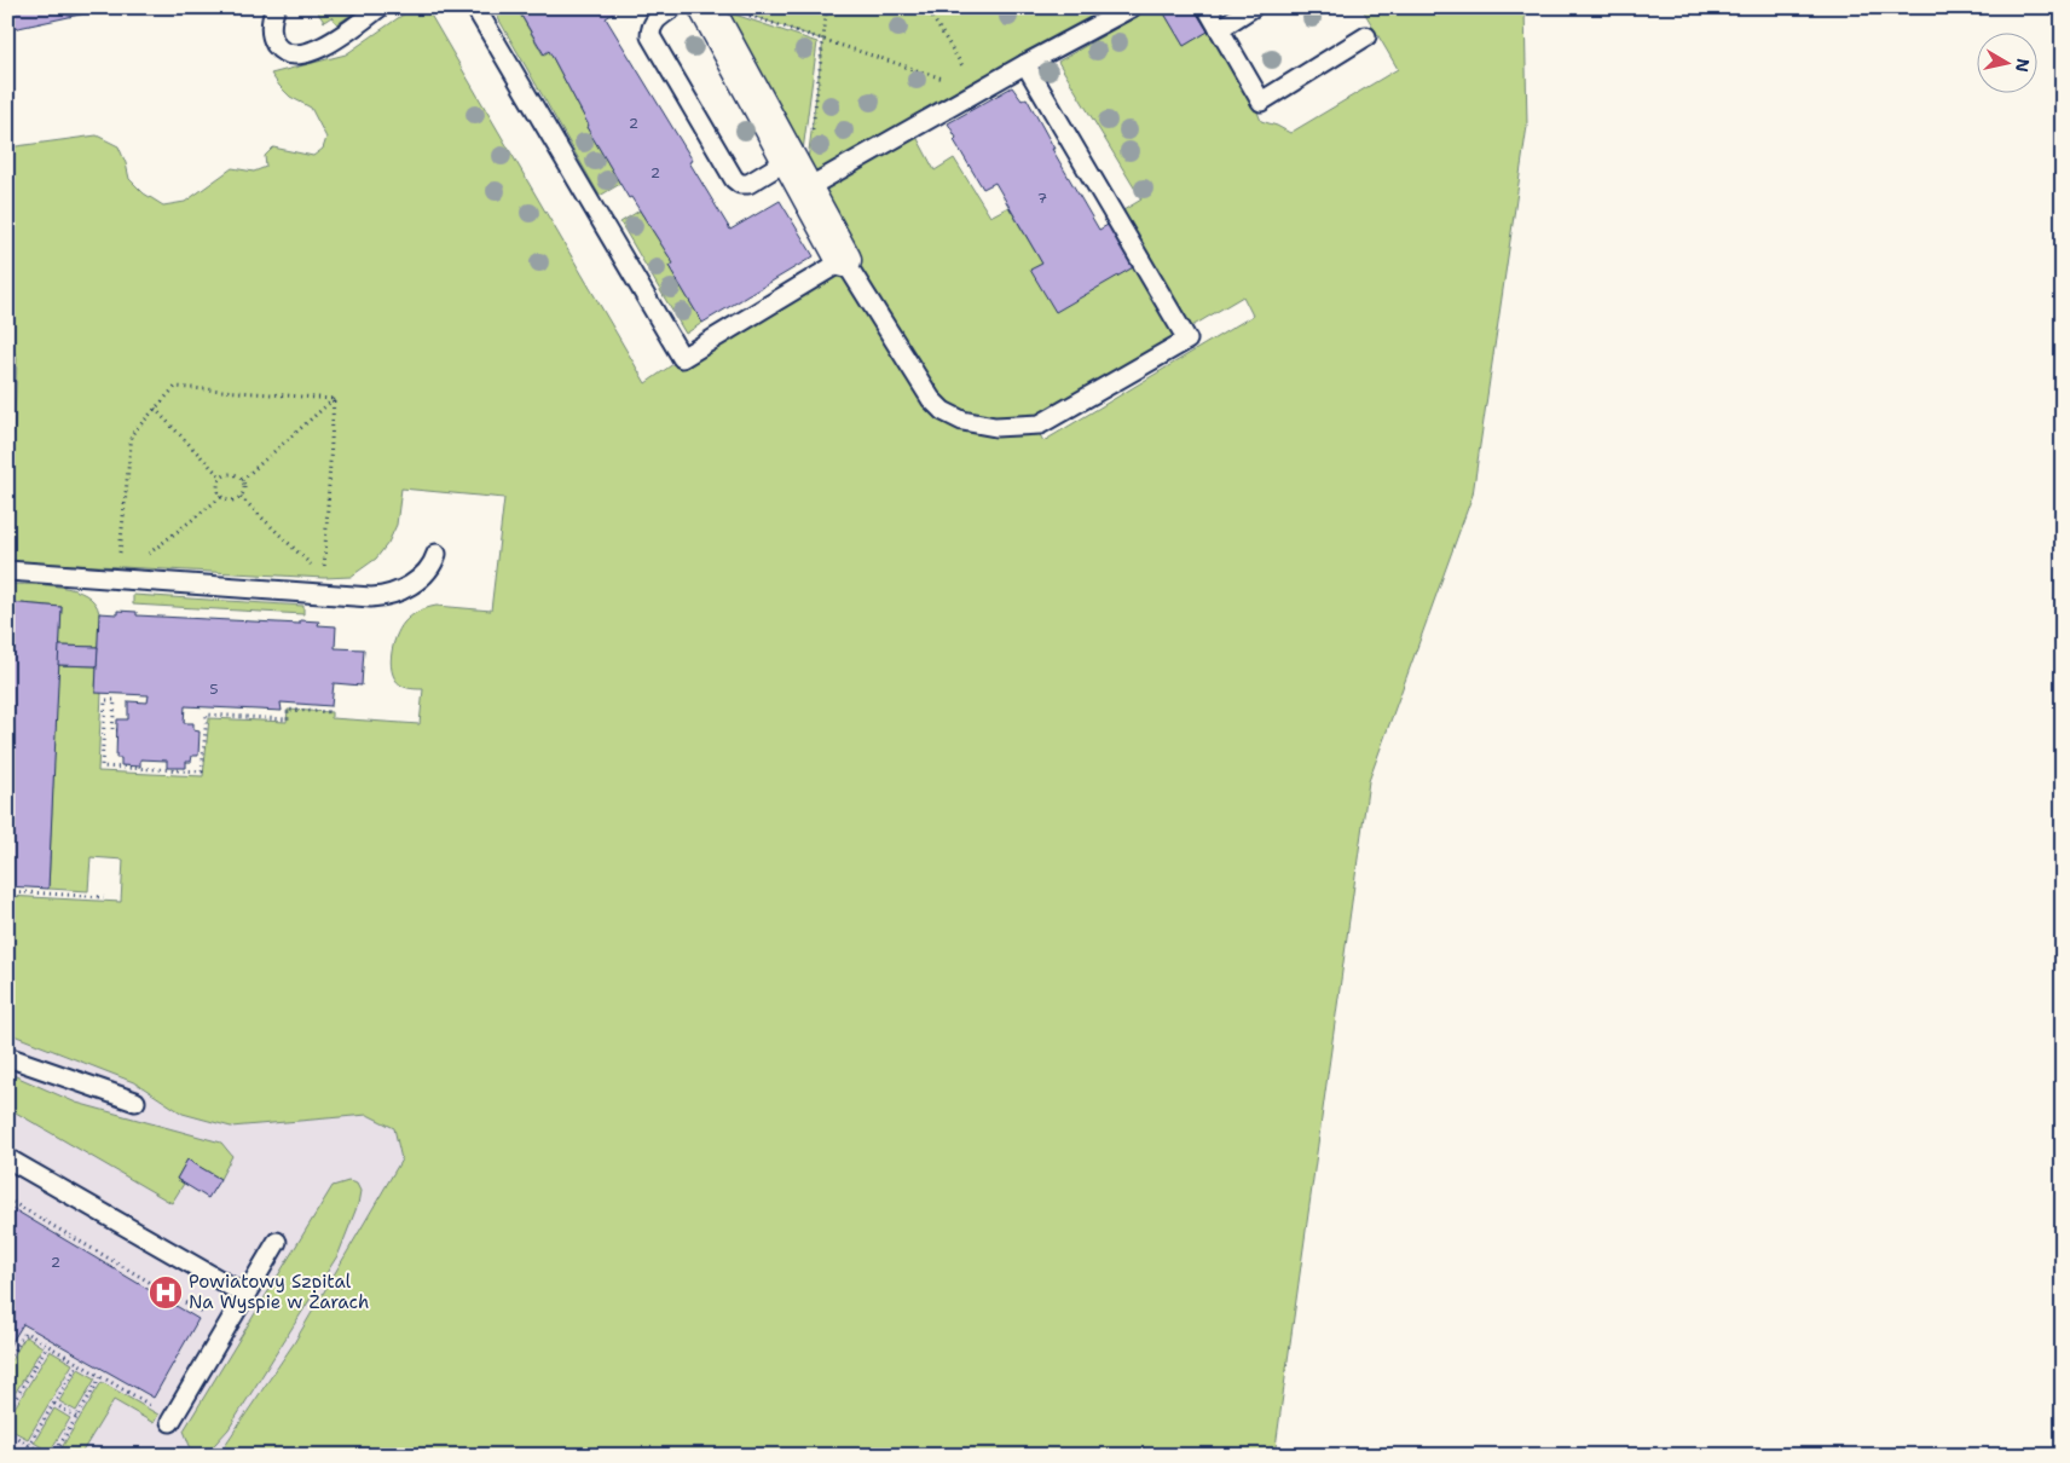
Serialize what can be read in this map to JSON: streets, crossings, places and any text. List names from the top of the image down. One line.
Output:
{"places":{"hospital":["Powiatowy Szpital Na Wyspie w Żarach"]},"house_numbers":["2","2","7","5","2"],"north":"right"}
